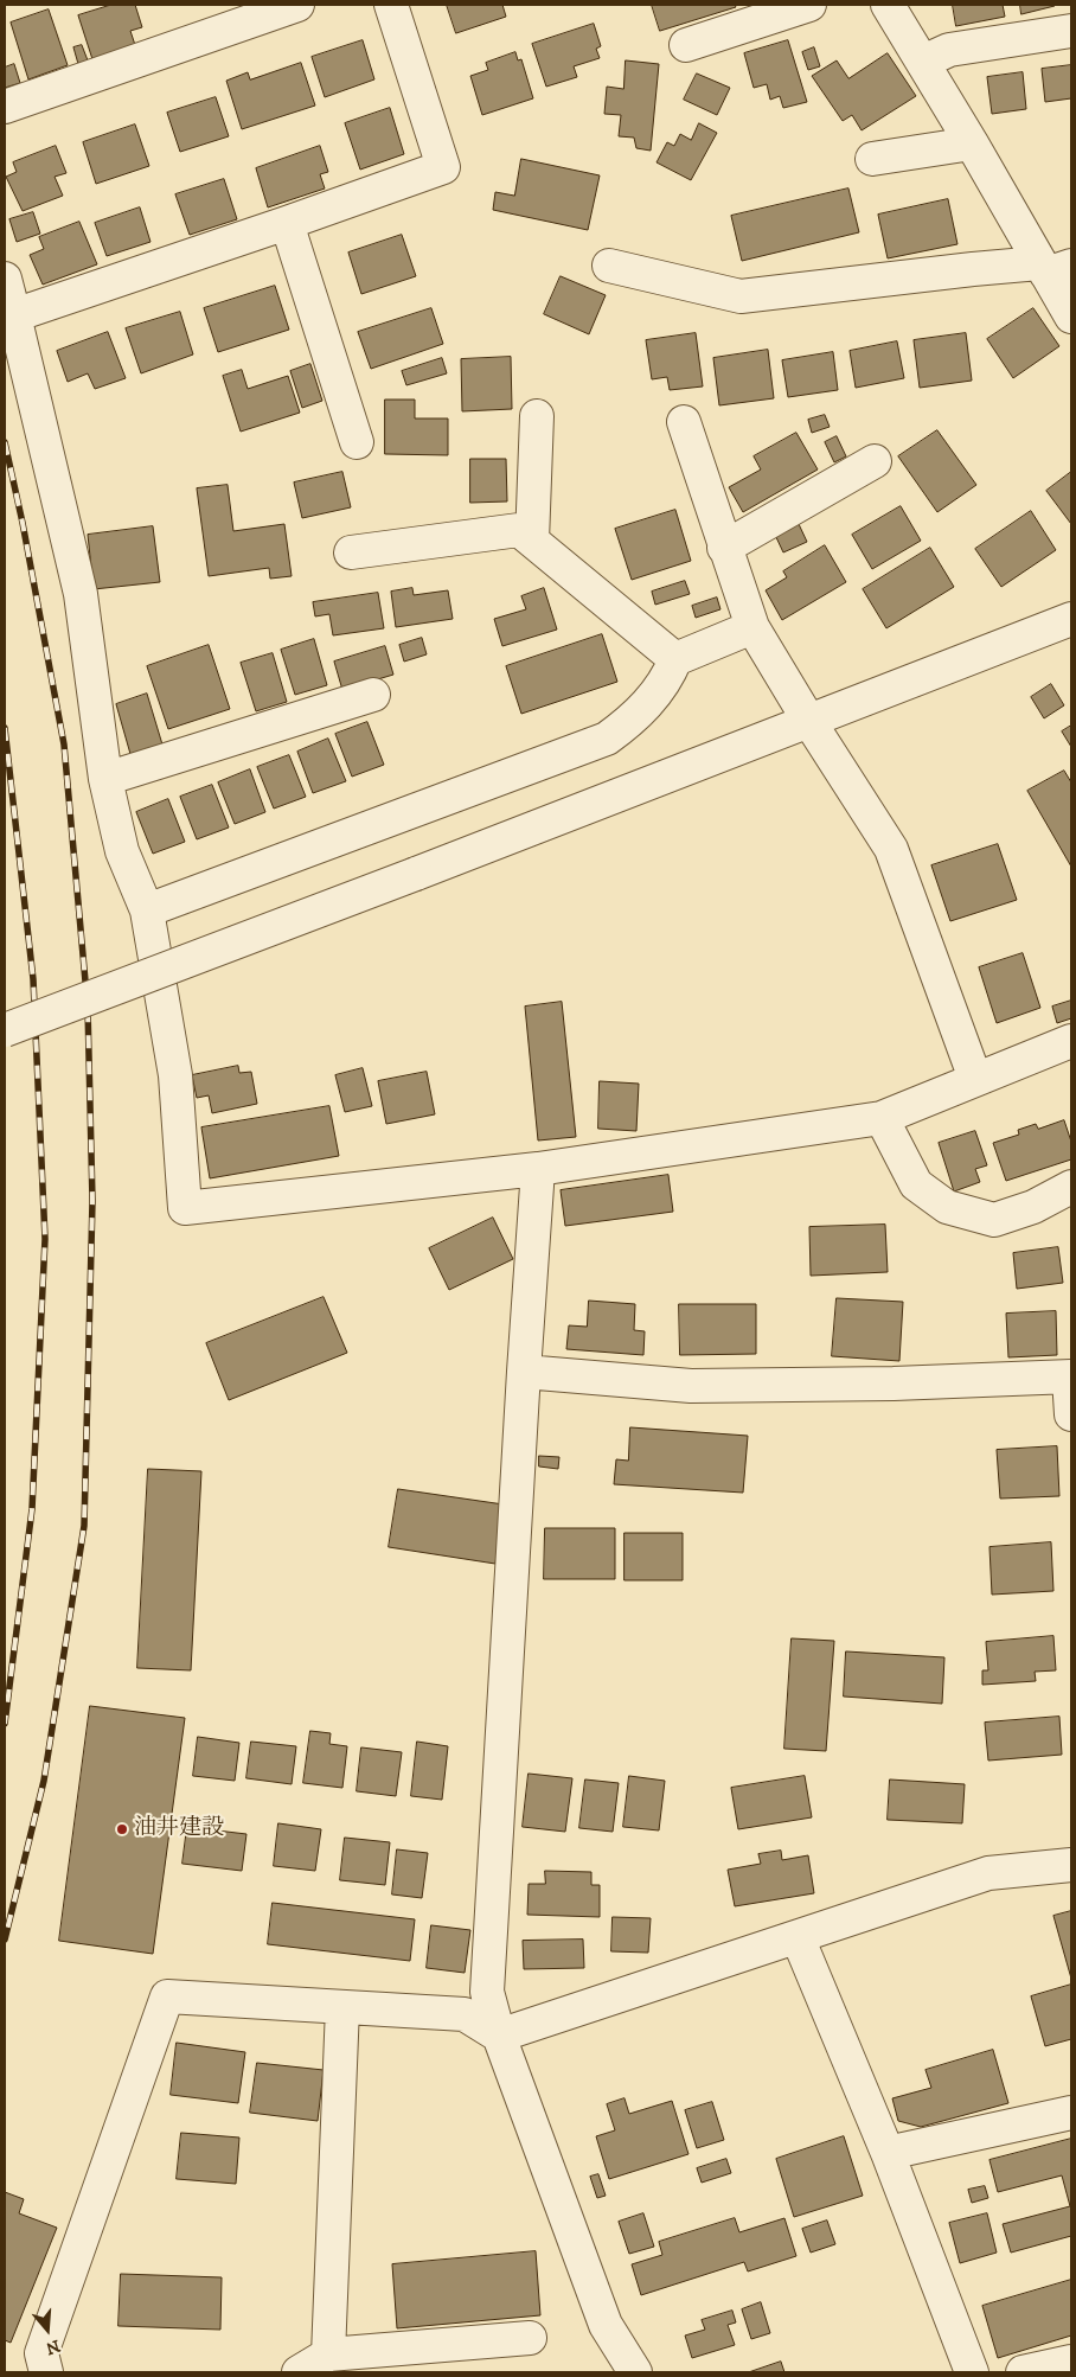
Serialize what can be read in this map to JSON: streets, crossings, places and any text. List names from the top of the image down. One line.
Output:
{"places":["油井建設"],"north":"bottom"}
